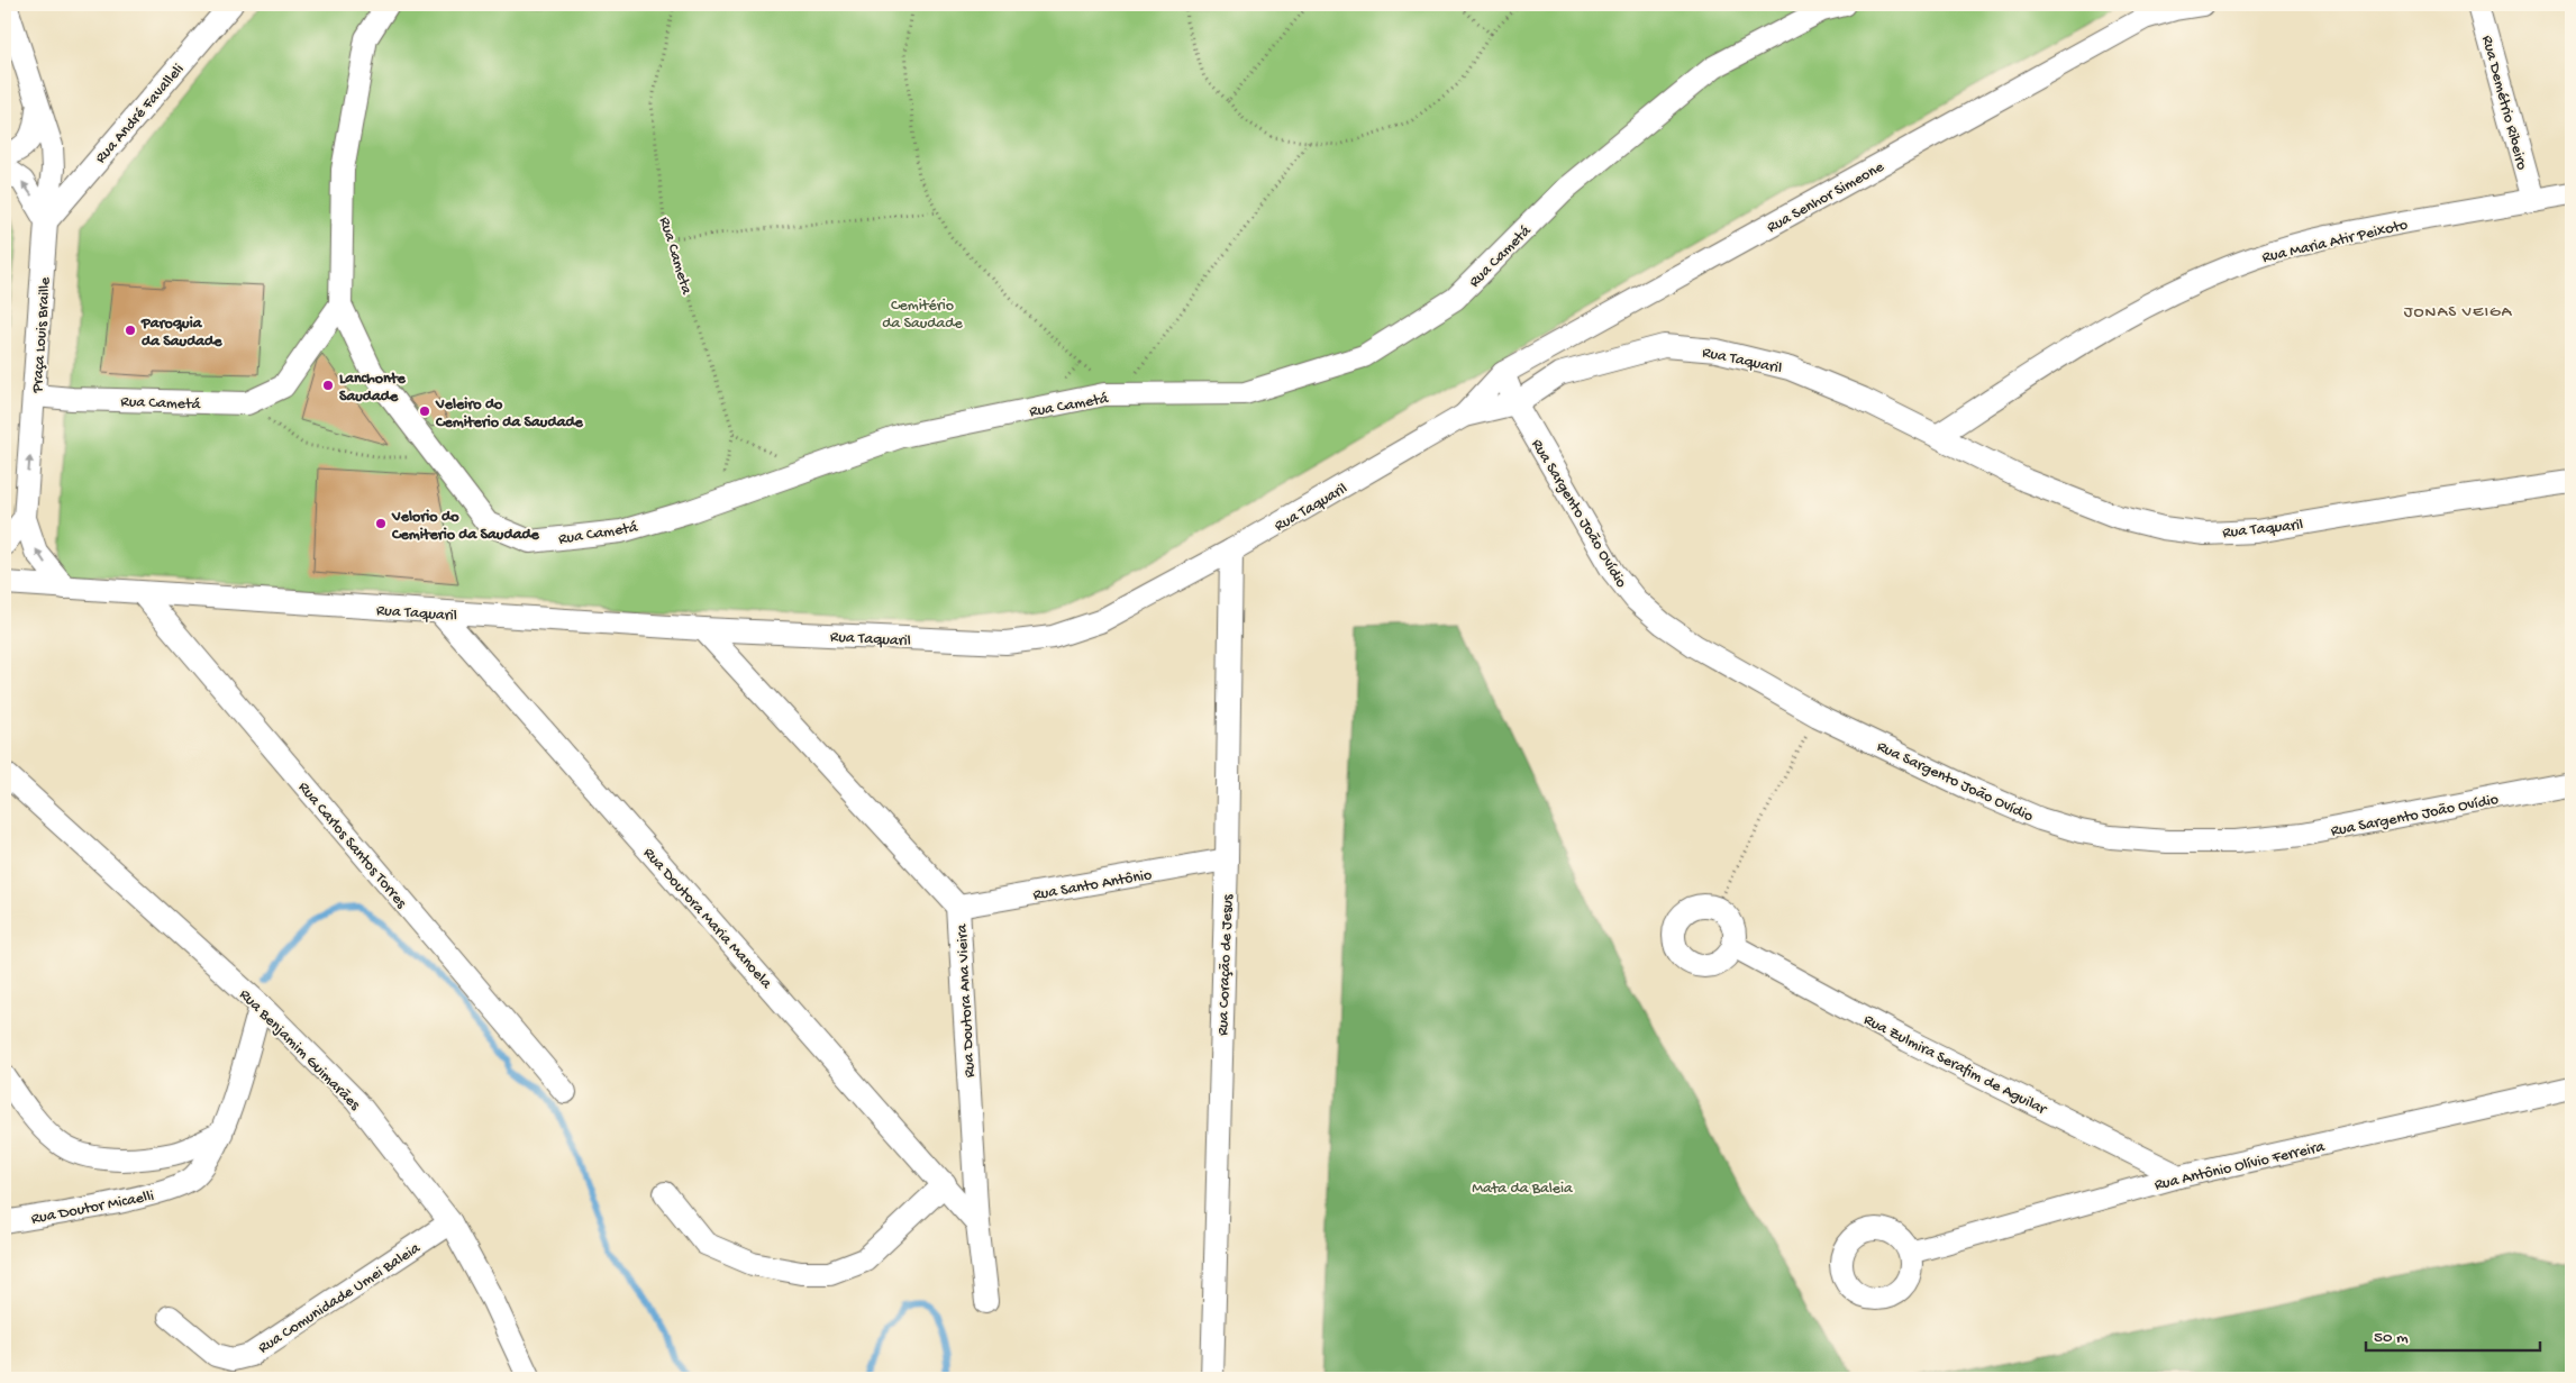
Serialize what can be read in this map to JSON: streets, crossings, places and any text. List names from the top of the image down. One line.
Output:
{"streets":{"street":["Rua Demétrio Ribeiro","Rua André Favalleli","Rua Senhor Simeone","Rua Maria Atir Peixoto","Rua Cametá","Praça Louis Braille","Rua Taquaril","Rua Sargento João Ovídio","Rua Carlos Santos Torres","Rua Santo Antônio","Rua Doutora Maria Manoela","Rua Coração de Jesus","Rua Doutora Ana Vieira","Rua Benjamim Guimarães","Rua Zulmira Serafim de Aguilar","Rua Antônio Olívio Ferreira","Rua Doutor Micaelli","Rua Comunidade Umei Baleia"],"path":["Rua Cameta"]},"crossings":[["Rua Demétrio Ribeiro","Rua Maria Atir Peixoto"],["Rua André Favalleli","Praça Louis Braille"],["Rua Senhor Simeone","Rua Taquaril"],["Rua Senhor Simeone","Rua Sargento João Ovídio"],["Rua Maria Atir Peixoto","Rua Taquaril"],["Rua Cametá","Praça Louis Braille"],["Praça Louis Braille","Rua Taquaril"],["Rua Taquaril","Rua Sargento João Ovídio"],["Rua Taquaril","Rua Carlos Santos Torres"],["Rua Taquaril","Rua Doutora Maria Manoela"],["Rua Taquaril","Rua Coração de Jesus"],["Rua Taquaril","Rua Doutora Ana Vieira"],["Rua Santo Antônio","Rua Coração de Jesus"],["Rua Santo Antônio","Rua Doutora Ana Vieira"],["Rua Doutora Maria Manoela","Rua Doutora Ana Vieira"],["Rua Benjamim Guimarães","Rua Doutor Micaelli"],["Rua Benjamim Guimarães","Rua Comunidade Umei Baleia"],["Rua Zulmira Serafim de Aguilar","Rua Antônio Olívio Ferreira"]],"one_way":["Praça Louis Braille"],"districts":["JONAS VEIGA"],"parks":["Cemitério da Saudade","Mata da Baleia"],"places":["Paroquia da Saudade","Lanchonte Saudade","Veleiro do Cemiterio da Saudade","Velorio do Cemiterio da Saudade"],"scale_bar":"50 m"}
